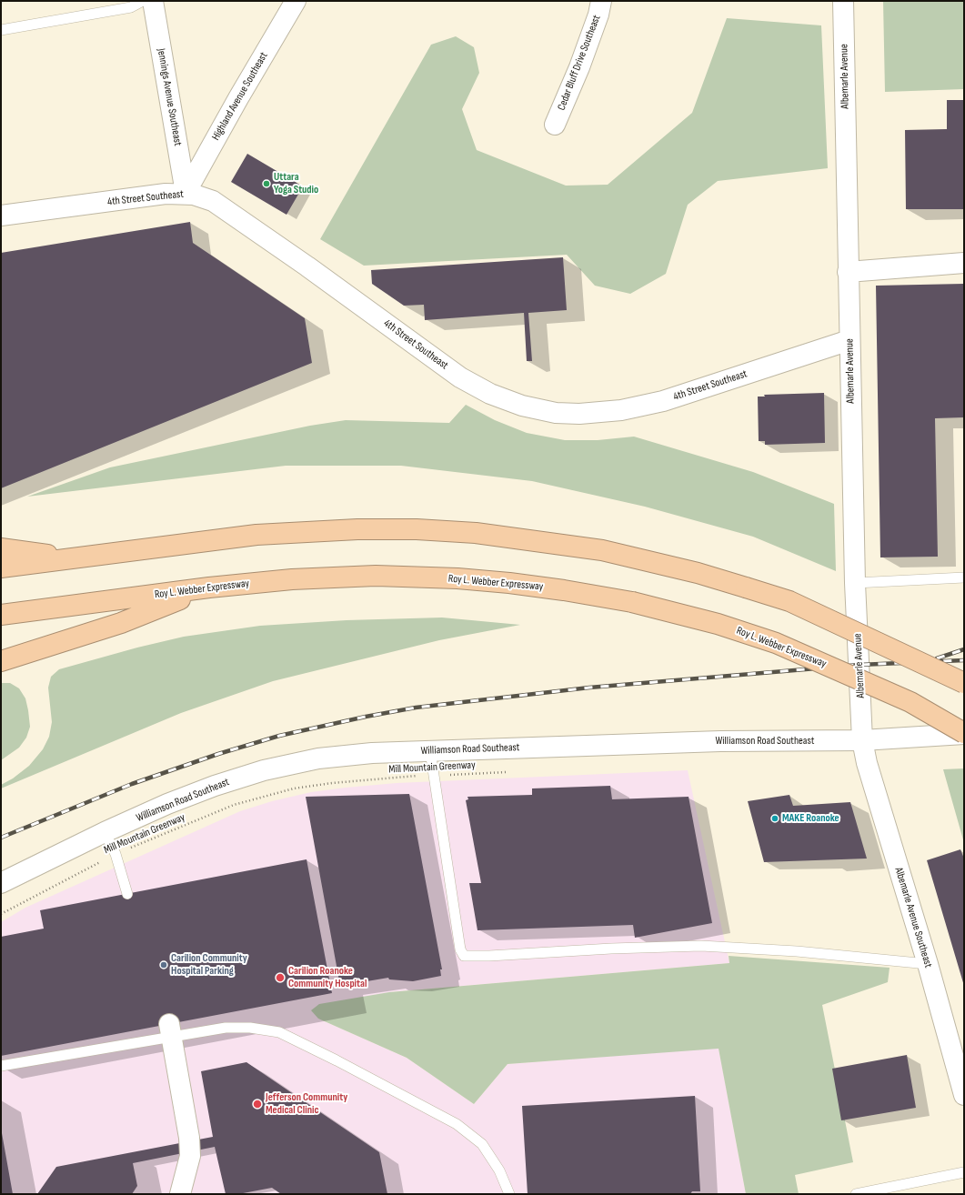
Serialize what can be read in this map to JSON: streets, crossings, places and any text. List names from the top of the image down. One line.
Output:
{"streets":{"highway":["Roy L. Webber Expressway"],"street":["Cedar Bluff Drive Southeast","Albemarle Avenue","Highland Avenue Southeast","Jennings Avenue Southeast","4th Street Southeast","Williamson Road Southeast","Albemarle Avenue Southeast"],"path":["Mill Mountain Greenway"]},"crossings":[["Albemarle Avenue","4th Street Southeast"],["Albemarle Avenue","Williamson Road Southeast"],["Albemarle Avenue","Albemarle Avenue Southeast"],["Highland Avenue Southeast","Jennings Avenue Southeast"],["Highland Avenue Southeast","4th Street Southeast"],["Jennings Avenue Southeast","4th Street Southeast"],["Roy L. Webber Expressway","Williamson Road Southeast"],["Williamson Road Southeast","Albemarle Avenue Southeast"]],"places":["Uttara Yoga Studio","MAKE Roanoke","Carilion Community Hospital Parking","Carilion Roanoke Community Hospital","Jefferson Community Medical Clinic"]}
